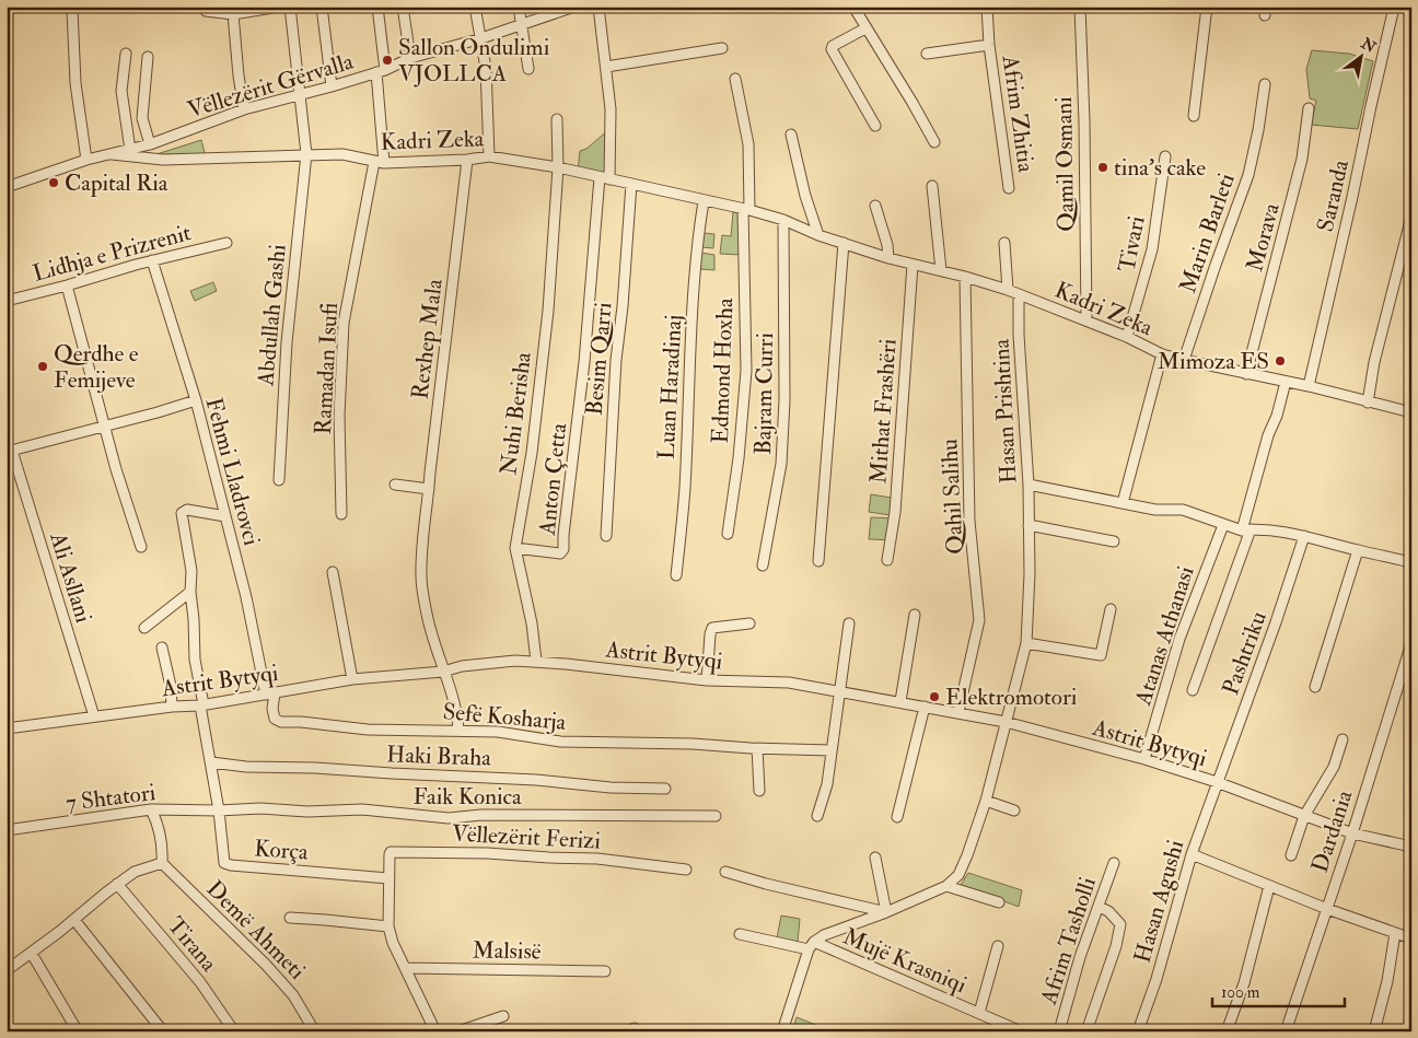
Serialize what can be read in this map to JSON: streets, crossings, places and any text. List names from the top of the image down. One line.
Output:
{"streets":{"street":["Vëllezërit Gërvalla","Afrim Zhitia","Kadri Zeka","Qamil Osmani","Saranda","Marin Barleti","Morava","Tivari","Lidhja e Prizrenit","Abdullah Gashi","Rexhep Mala","Besim Qarri","Ramadan Isufi","Edmond Hoxha","Luan Haradinaj","Bajram Curri","Mithat Frashëri","Hasan Prishtina","Nuhi Berisha","Fehmi Lladrovci","Anton Çetta","Qahil Salihu","Ali Asllani","Atanas Athanasi","Pashtriku","Astrit Bytyqi","Sefë Kosharja","Haki Braha","Faik Konica","7 Shtatori","Dardania","Vëllezërit Ferizi","Korça","Hasan Agushi","Demë Ahmeti","Afrim Tasholli","Tirana","Malsisë","Mujë Krasniqi"]},"crossings":[["Vëllezërit Gërvalla","Kadri Zeka"],["Vëllezërit Gërvalla","Abdullah Gashi"],["Vëllezërit Gërvalla","Ramadan Isufi"],["Kadri Zeka","Qamil Osmani"],["Kadri Zeka","Saranda"],["Kadri Zeka","Marin Barleti"],["Kadri Zeka","Morava"],["Kadri Zeka","Tivari"],["Kadri Zeka","Abdullah Gashi"],["Kadri Zeka","Rexhep Mala"],["Kadri Zeka","Besim Qarri"],["Kadri Zeka","Ramadan Isufi"],["Kadri Zeka","Edmond Hoxha"],["Kadri Zeka","Luan Haradinaj"],["Kadri Zeka","Bajram Curri"],["Kadri Zeka","Mithat Frashëri"],["Kadri Zeka","Hasan Prishtina"],["Kadri Zeka","Nuhi Berisha"],["Kadri Zeka","Anton Çetta"],["Kadri Zeka","Qahil Salihu"],["Lidhja e Prizrenit","Fehmi Lladrovci"],["Rexhep Mala","Astrit Bytyqi"],["Rexhep Mala","Sefë Kosharja"],["Hasan Prishtina","Astrit Bytyqi"],["Hasan Prishtina","Mujë Krasniqi"],["Nuhi Berisha","Anton Çetta"],["Nuhi Berisha","Astrit Bytyqi"],["Fehmi Lladrovci","Astrit Bytyqi"],["Fehmi Lladrovci","Sefë Kosharja"],["Qahil Salihu","Astrit Bytyqi"],["Ali Asllani","Astrit Bytyqi"],["Atanas Athanasi","Astrit Bytyqi"],["Pashtriku","Astrit Bytyqi"],["Pashtriku","Hasan Agushi"],["Astrit Bytyqi","Sefë Kosharja"],["Astrit Bytyqi","Dardania"],["Astrit Bytyqi","Hasan Agushi"],["Faik Konica","7 Shtatori"],["Faik Konica","Korça"],["7 Shtatori","Korça"],["Vëllezërit Ferizi","Korça"]],"places":["Sallon Ondulimi VJOLLCA","tina's cake","Capital Ria","Mimoza ES","Qerdhe e Femijeve","Elektromotori"],"scale_bar":"100 m","north":"top right"}
